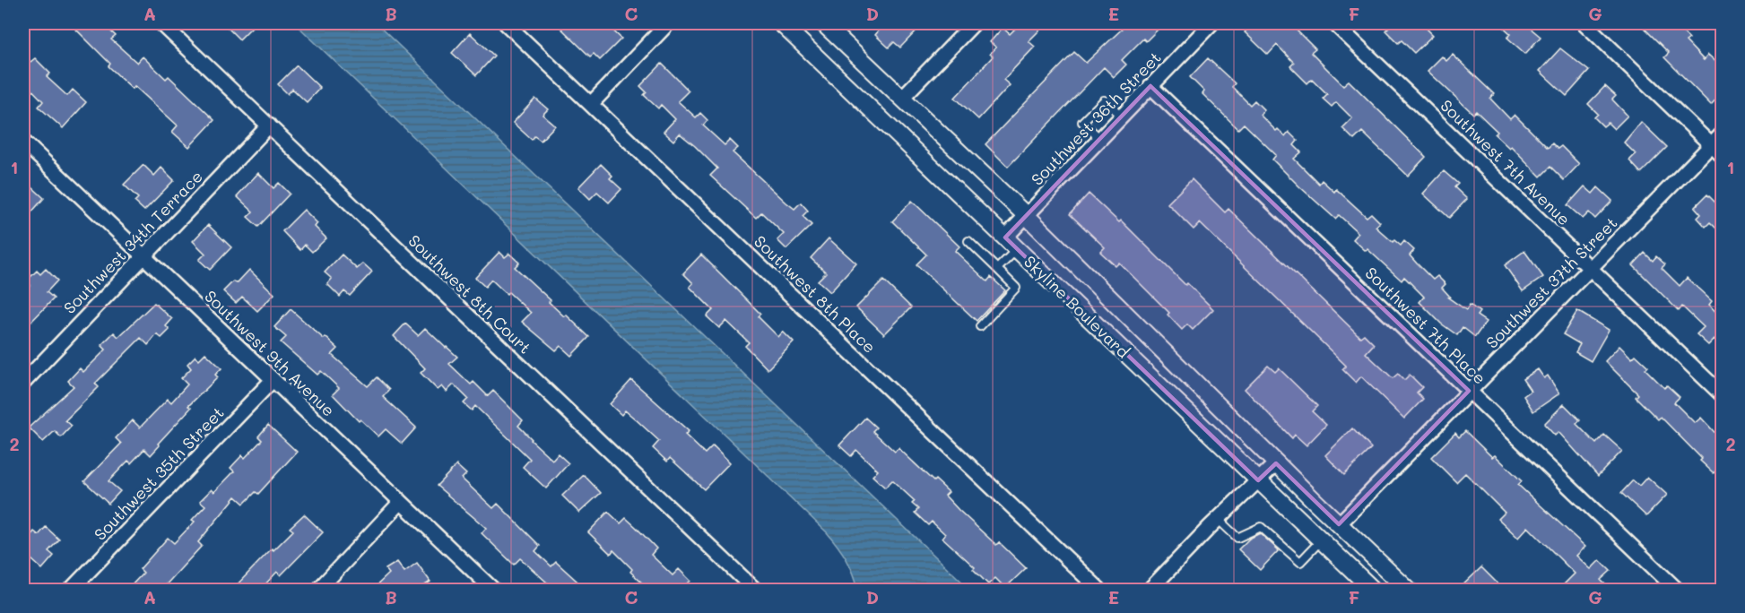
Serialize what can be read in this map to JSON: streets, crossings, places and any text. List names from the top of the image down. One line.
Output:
{"streets":{"street":["Southwest 36th Street","Southwest 7th Avenue","Southwest 34th Terrace","Southwest 37th Street","Southwest 8th Court","Southwest 8th Place","Skyline Boulevard","Southwest 7th Place","Southwest 9th Avenue","Southwest 35th Street"]},"crossings":[["Southwest 36th Street","Skyline Boulevard"],["Southwest 36th Street","Southwest 7th Place"],["Southwest 7th Avenue","Southwest 37th Street"],["Southwest 34th Terrace","Southwest 8th Court"],["Southwest 34th Terrace","Southwest 9th Avenue"],["Southwest 37th Street","Skyline Boulevard"],["Southwest 37th Street","Southwest 7th Place"],["Southwest 9th Avenue","Southwest 35th Street"]],"grid":{"columns":["A","B","C","D","E","F","G"],"rows":["1","2"]}}
